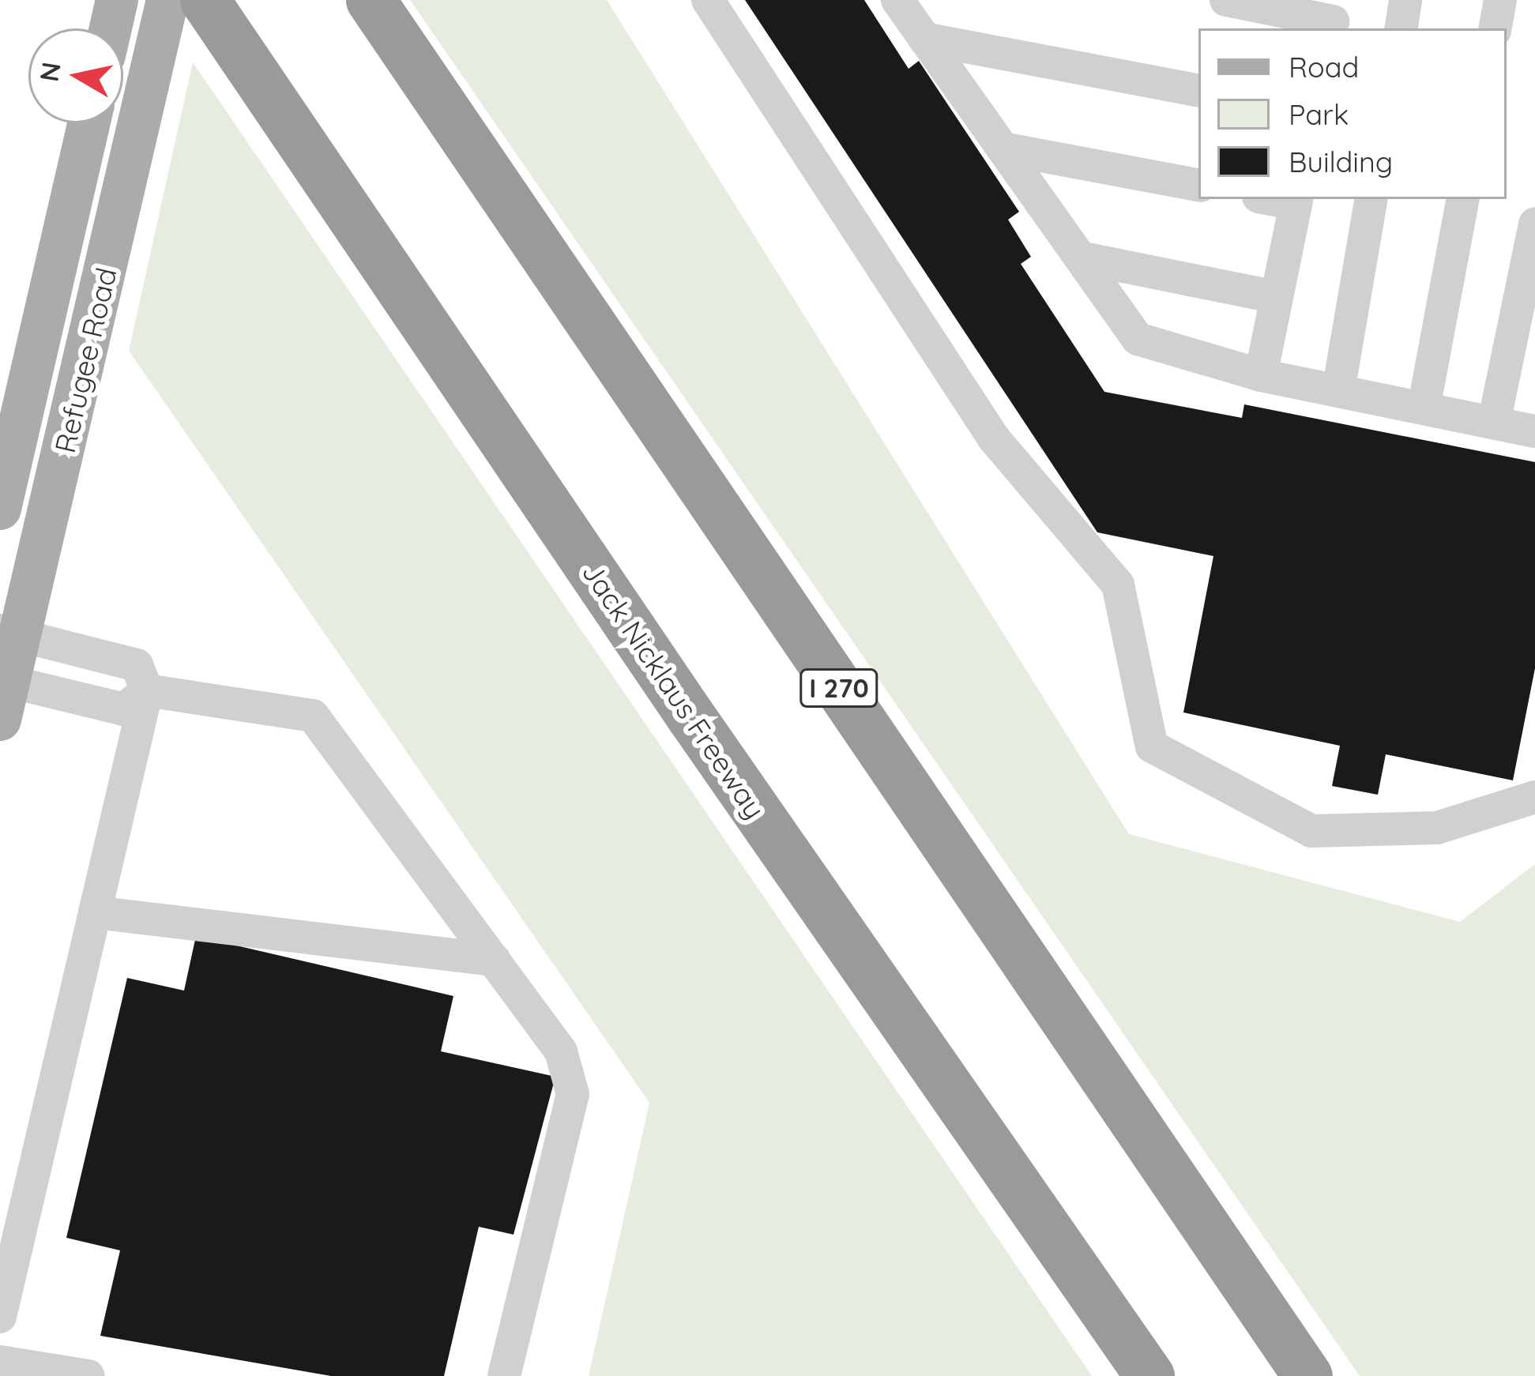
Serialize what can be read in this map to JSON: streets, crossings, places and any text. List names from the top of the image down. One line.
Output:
{"streets":{"highway":["I 270","Jack Nicklaus Freeway"],"main road":["Refugee Road"]},"legend":["Road","Park","Building"],"north":"left"}
